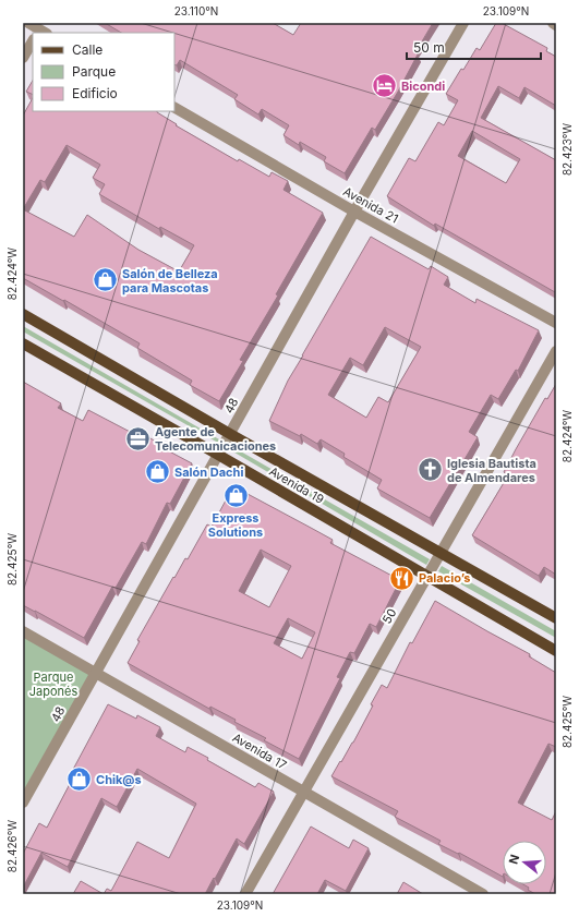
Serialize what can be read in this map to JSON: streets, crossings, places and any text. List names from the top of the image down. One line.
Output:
{"streets":{"main road":["Avenida 19"],"street":["Avenida 21","48","50","Avenida 17"]},"crossings":[["Avenida 21","48"],["48","Avenida 19"],["48","Avenida 17"],["Avenida 19","50"],["50","Avenida 17"]],"parks":["Parque Japonés"],"places":{"hotel":["Bicondi"],"shop":["Salón de Belleza para Mascotas","Salón Dachi","Express Solutions","Chik@s"],"office":["Agente de Telecomunicaciones"],"church":["Iglesia Bautista de Almendares"],"restaurant":["Palacio’s"]},"legend":["Calle","Parque","Edificio"],"scale_bar":"50 m","north":"left","coordinates":["23.110°N","23.109°N","82.423°W","82.424°W","82.425°W","82.426°W"]}
